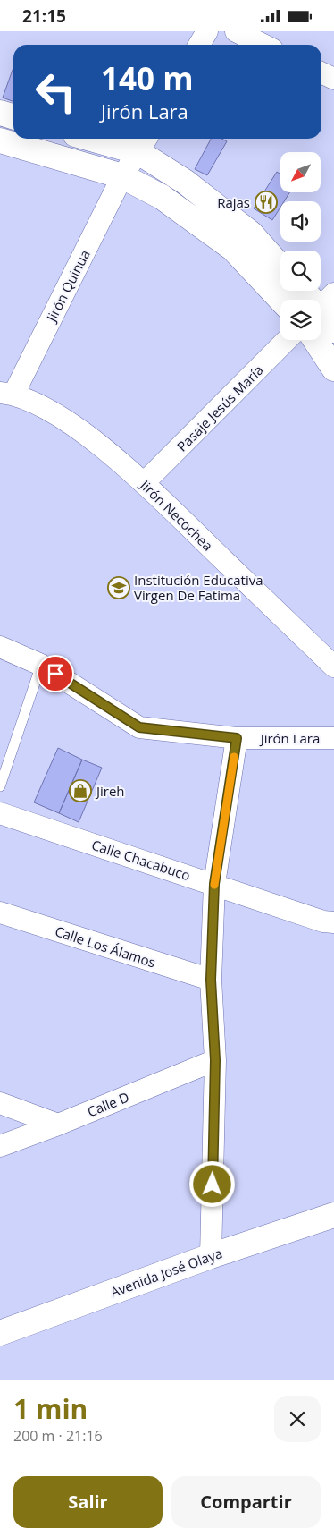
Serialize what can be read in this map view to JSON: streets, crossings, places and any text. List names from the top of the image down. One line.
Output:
{"streets":{"street":["Jirón Quinua","Pasaje Jesús María","Jirón Necochea","Jirón Lara","Calle Chacabuco","Calle Los Álamos","Calle D","Avenida José Olaya"]},"crossings":[["Jirón Quinua","Jirón Necochea"],["Pasaje Jesús María","Jirón Necochea"]],"places":{"restaurant":["Rajas"],"school or university":["Institución Educativa Virgen De Fatima"],"shop":["Jireh"]},"north":"bottom left","page":{"status":"21:15","turn":["140 m","Jirón Lara"],"heading":["1 min","200 m · 21:16"],"buttons":["Salir","Compartir"]}}
